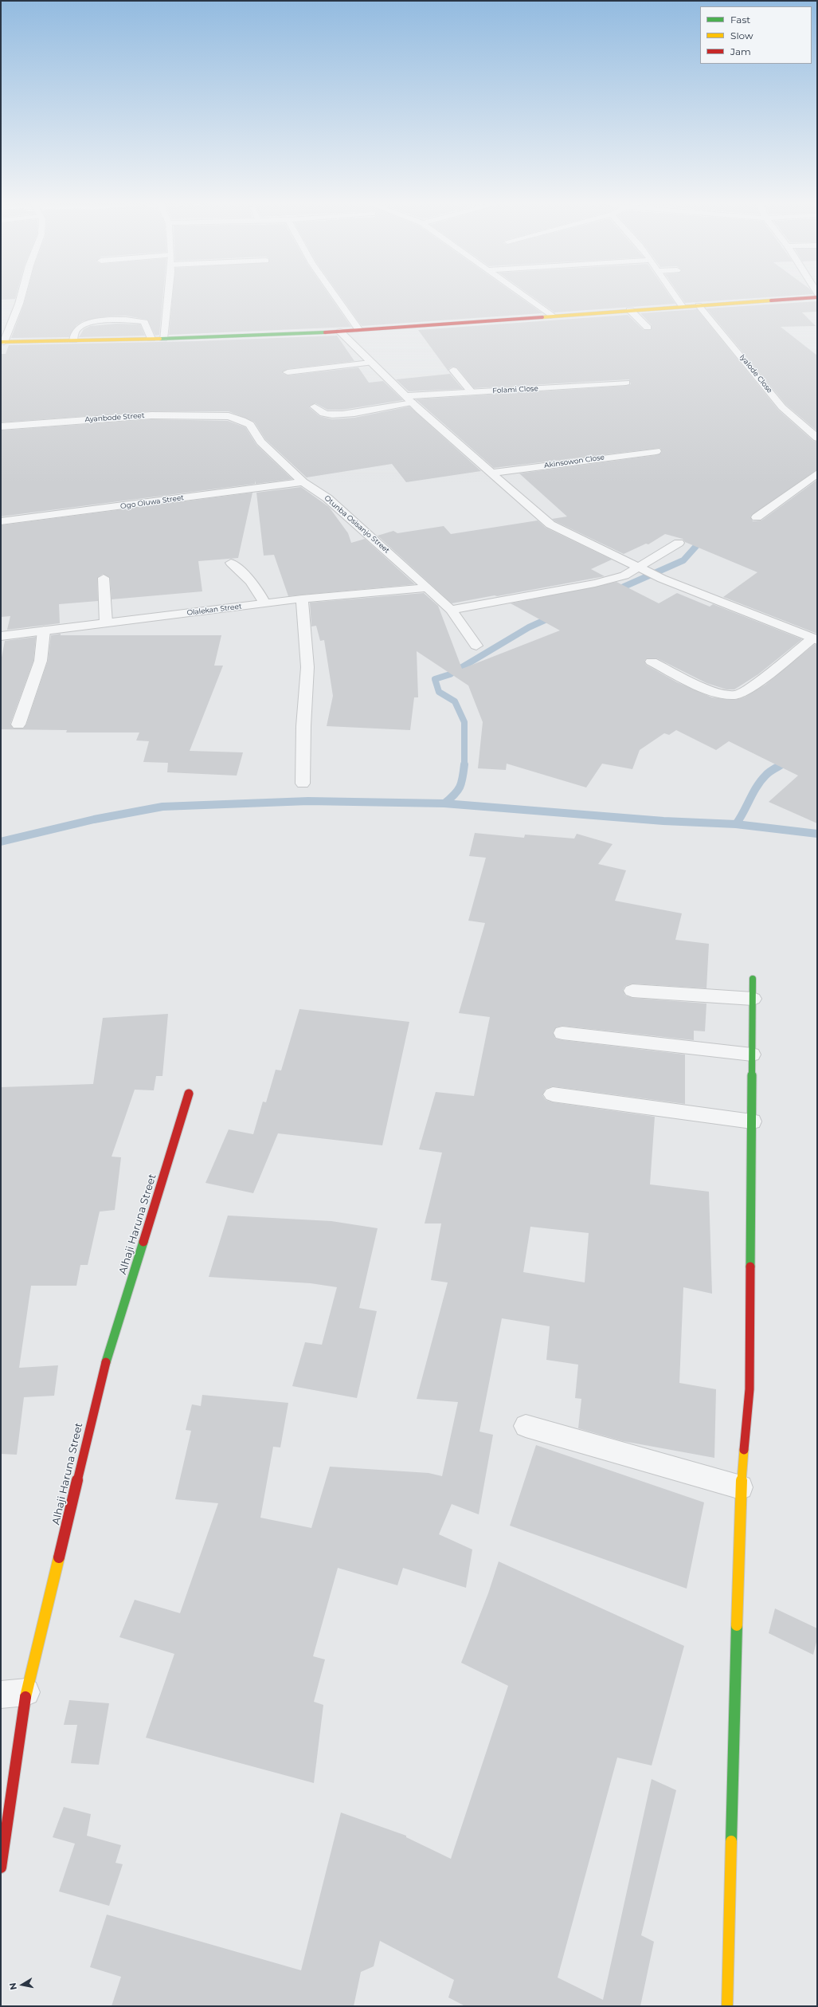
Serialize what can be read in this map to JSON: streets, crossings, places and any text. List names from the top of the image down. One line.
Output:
{"streets":{"street":["Iyalode Close","Folami Close","Ayanbode Street","Akinsowon Close","Ogo Oluwa Street","Otunba Osisanjo Street","Olalekan Street","Alhaji Haruna Street"]},"crossings":[["Ayanbode Street","Otunba Osisanjo Street"],["Ogo Oluwa Street","Otunba Osisanjo Street"],["Otunba Osisanjo Street","Olalekan Street"]],"legend":["Fast","Slow","Jam"],"north":"left"}
